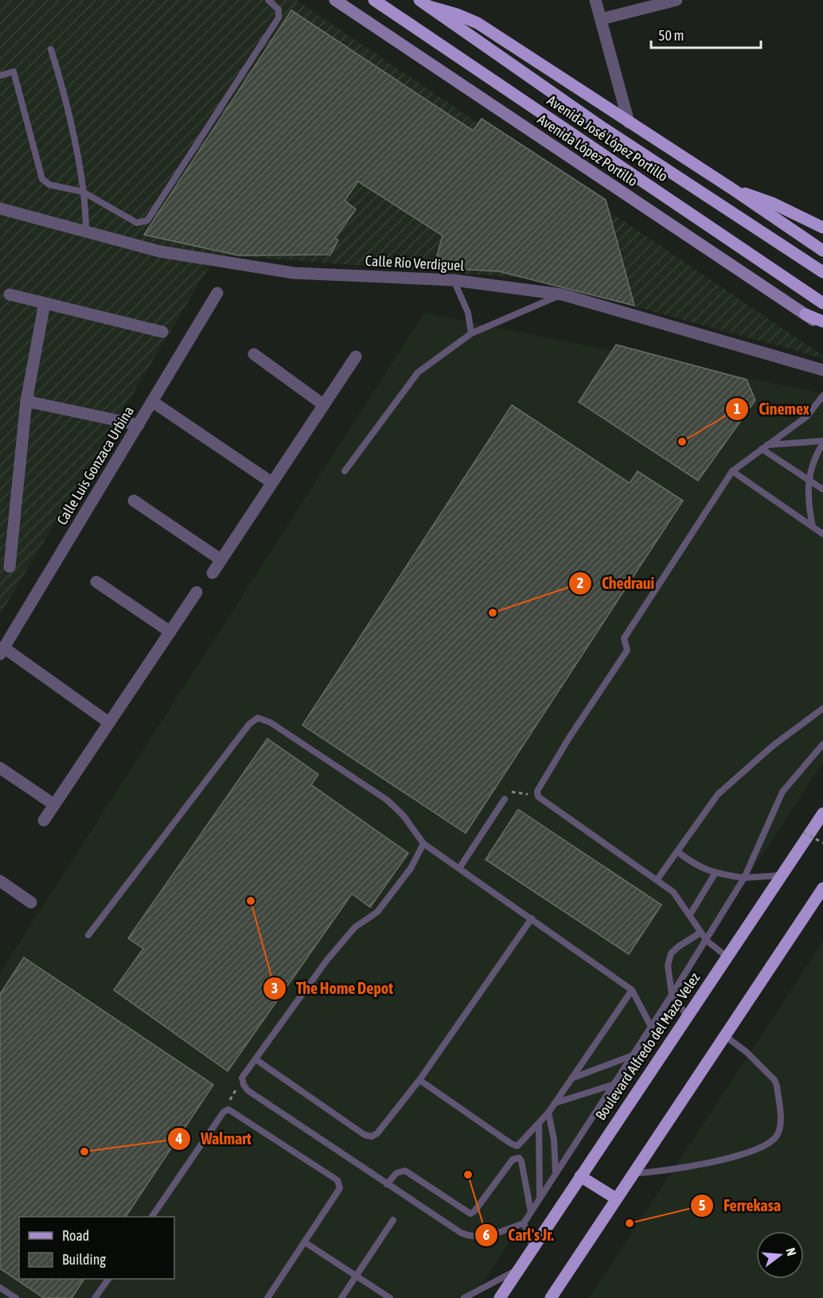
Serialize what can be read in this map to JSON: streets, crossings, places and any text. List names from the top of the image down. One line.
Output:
{"streets":{"main road":["Avenida José López Portillo","Boulevard Alfredo del Mazo Velez"],"street":["Avenida López Portillo","Calle Río Verdiguel","Calle Luis Gonzaca Urbina"]},"places":["Cinemex","Chedraui","The Home Depot","Walmart","Carl's Jr.","Ferrekasa"],"legend":["Road","Building"],"scale_bar":"50 m","north":"right"}
